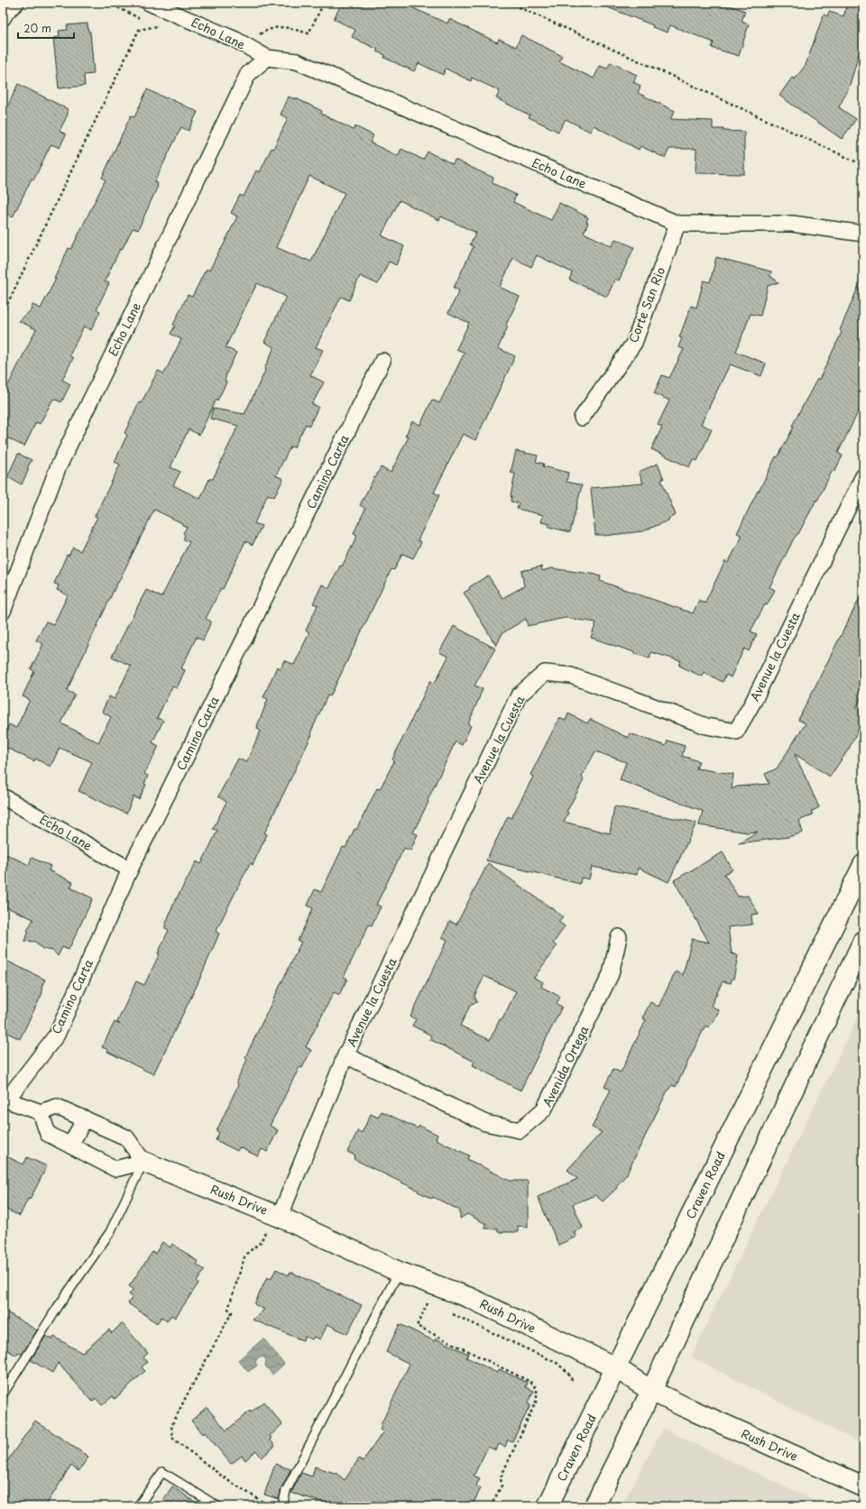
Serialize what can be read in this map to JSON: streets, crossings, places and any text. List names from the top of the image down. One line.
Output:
{"streets":{"main road":["Craven Road","Rush Drive"],"street":["Echo Lane","Corte San Rio","Camino Carta","Avenue la Cuesta","Avenida Ortega"]},"crossings":[["Echo Lane","Corte San Rio"],["Echo Lane","Camino Carta"],["Avenue la Cuesta","Avenida Ortega"],["Avenue la Cuesta","Rush Drive"],["Craven Road","Rush Drive"]],"scale_bar":"20 m"}
